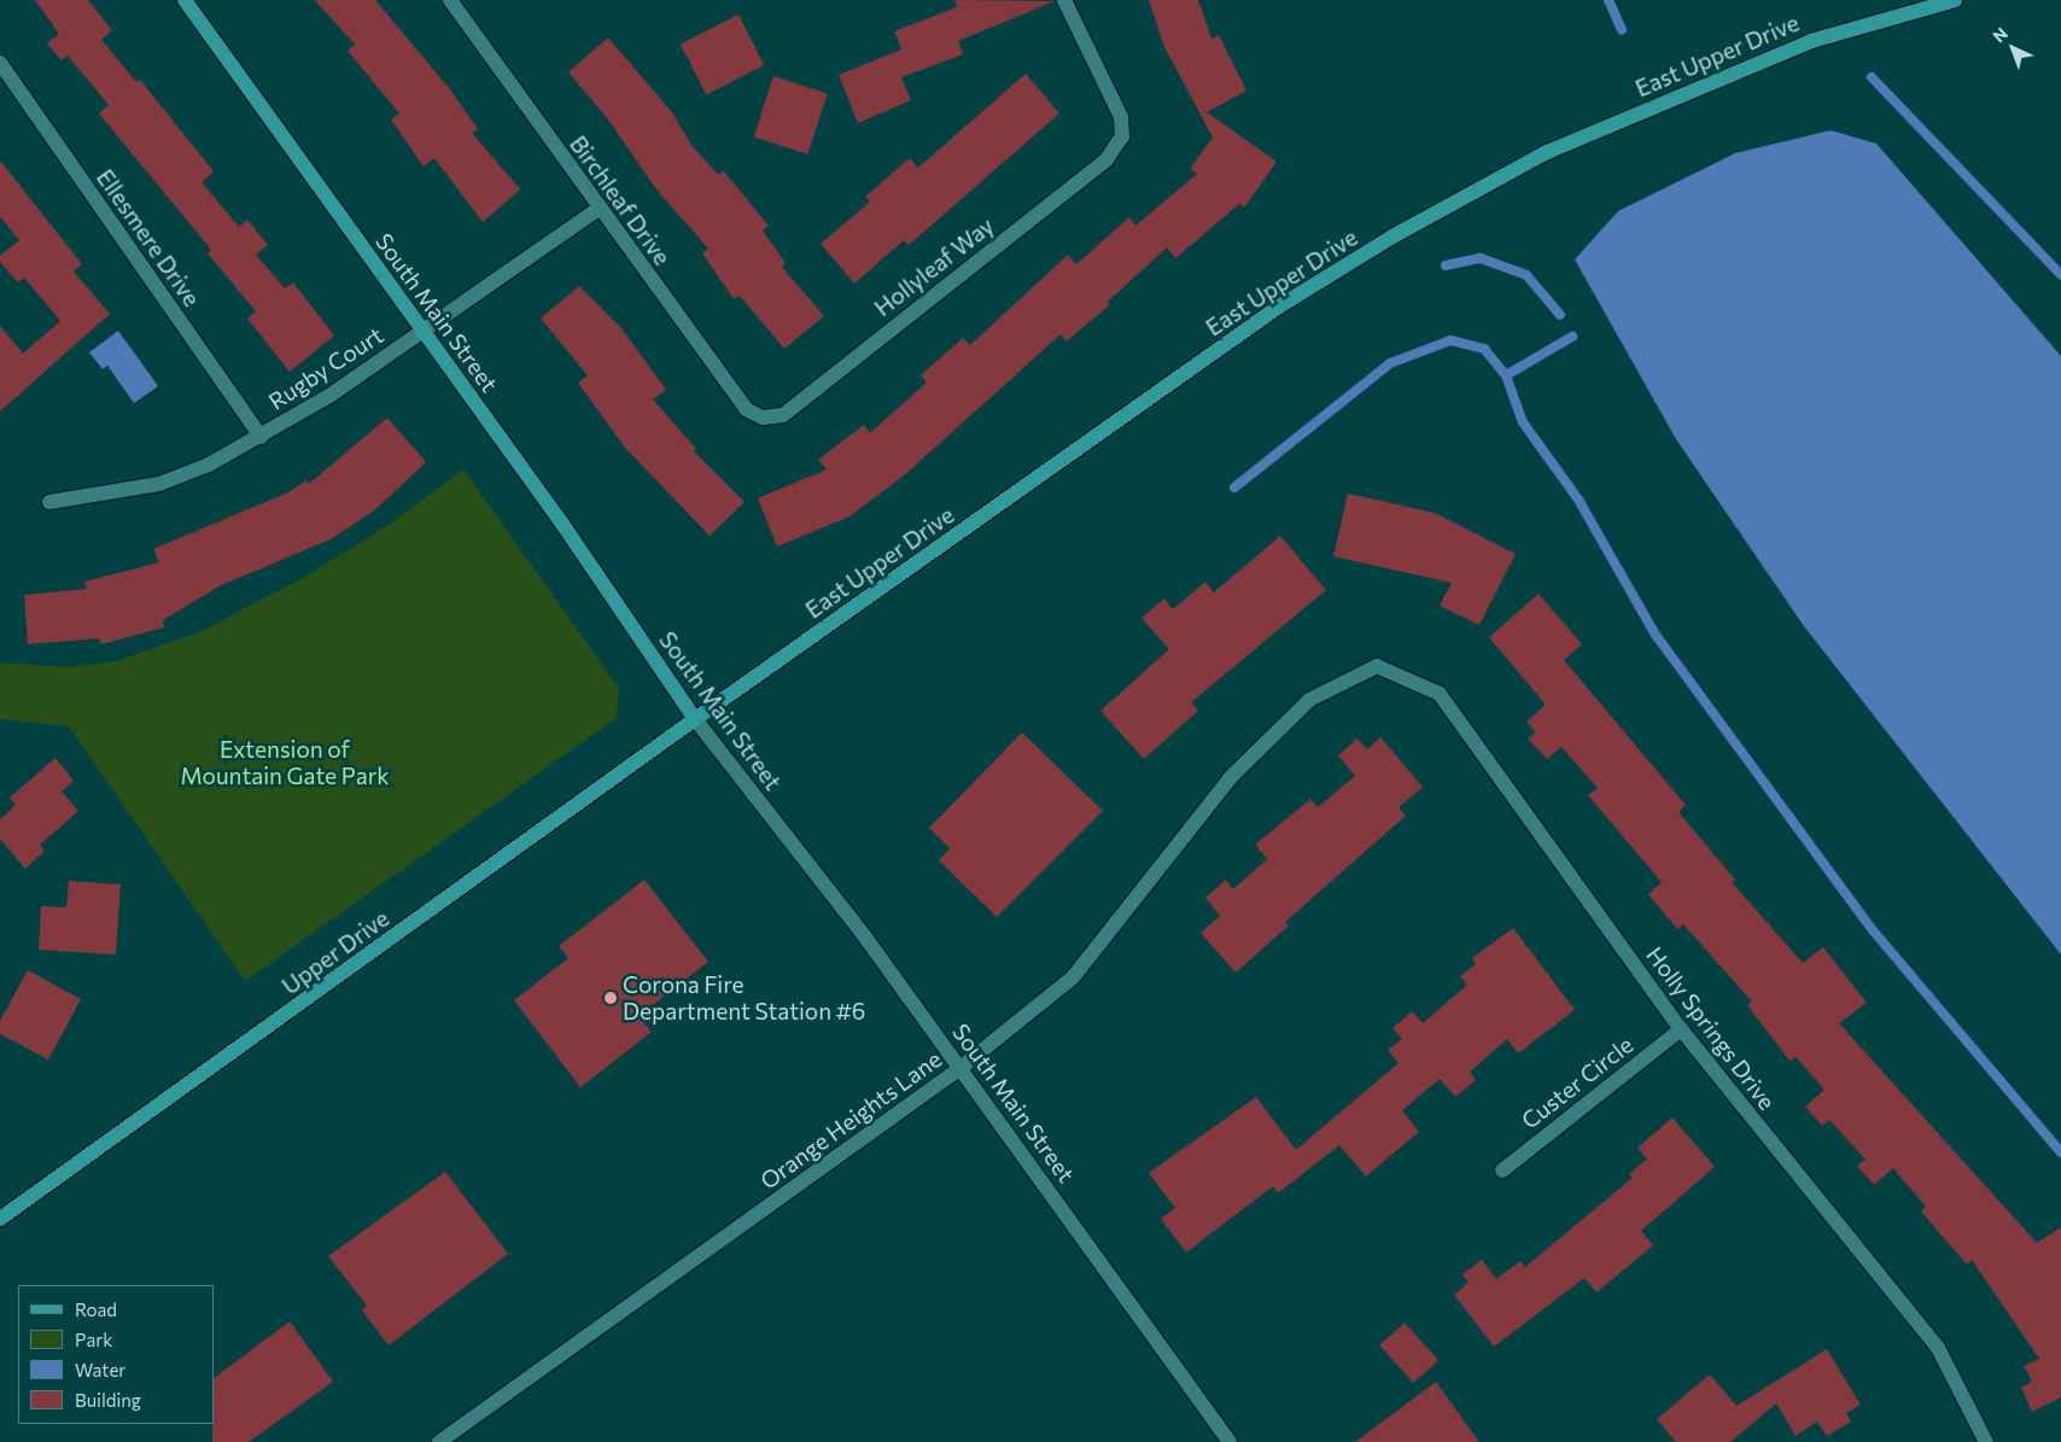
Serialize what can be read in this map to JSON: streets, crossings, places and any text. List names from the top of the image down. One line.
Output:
{"streets":{"main road":["East Upper Drive","South Main Street","Upper Drive"],"street":["Birchleaf Drive","Ellesmere Drive","Hollyleaf Way","Rugby Court","Holly Springs Drive","Custer Circle","Orange Heights Lane"]},"crossings":[["East Upper Drive","South Main Street"],["East Upper Drive","Upper Drive"],["Birchleaf Drive","Hollyleaf Way"],["Birchleaf Drive","Rugby Court"],["Ellesmere Drive","Rugby Court"],["South Main Street","Rugby Court"],["South Main Street","Upper Drive"],["South Main Street","Orange Heights Lane"],["Holly Springs Drive","Custer Circle"],["Holly Springs Drive","Orange Heights Lane"]],"parks":["Extension of Mountain Gate Park"],"places":["Corona Fire Department Station #6"],"legend":["Road","Park","Water","Building"],"north":"top left"}
